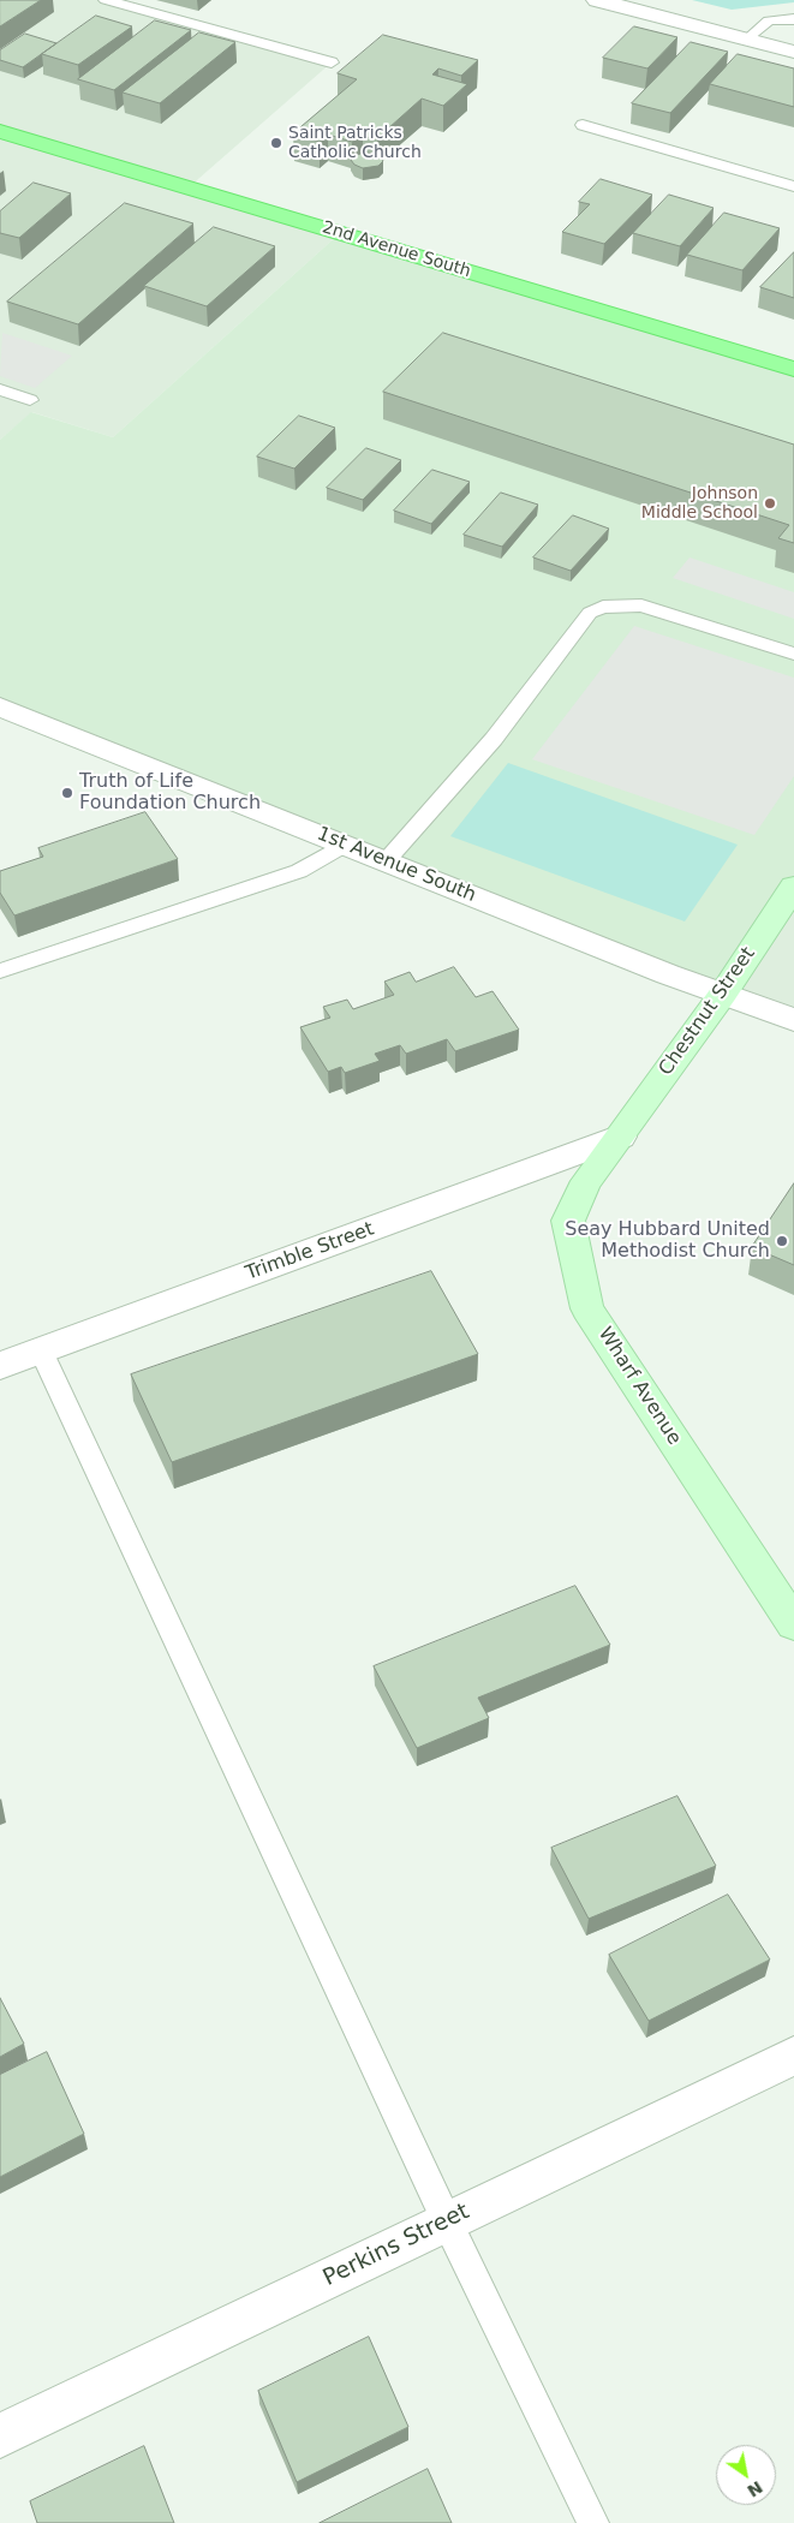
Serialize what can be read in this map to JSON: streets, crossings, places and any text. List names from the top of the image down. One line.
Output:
{"streets":{"main road":["2nd Avenue South"],"street":["1st Avenue South","Chestnut Street","Trimble Street","Wharf Avenue","Perkins Street"]},"crossings":[["1st Avenue South","Chestnut Street"],["Chestnut Street","Trimble Street"],["Chestnut Street","Wharf Avenue"],["Trimble Street","Wharf Avenue"]],"places":["Saint Patricks Catholic Church","Johnson Middle School","Truth of Life Foundation Church","Seay Hubbard United Methodist Church"],"north":"bottom right"}
